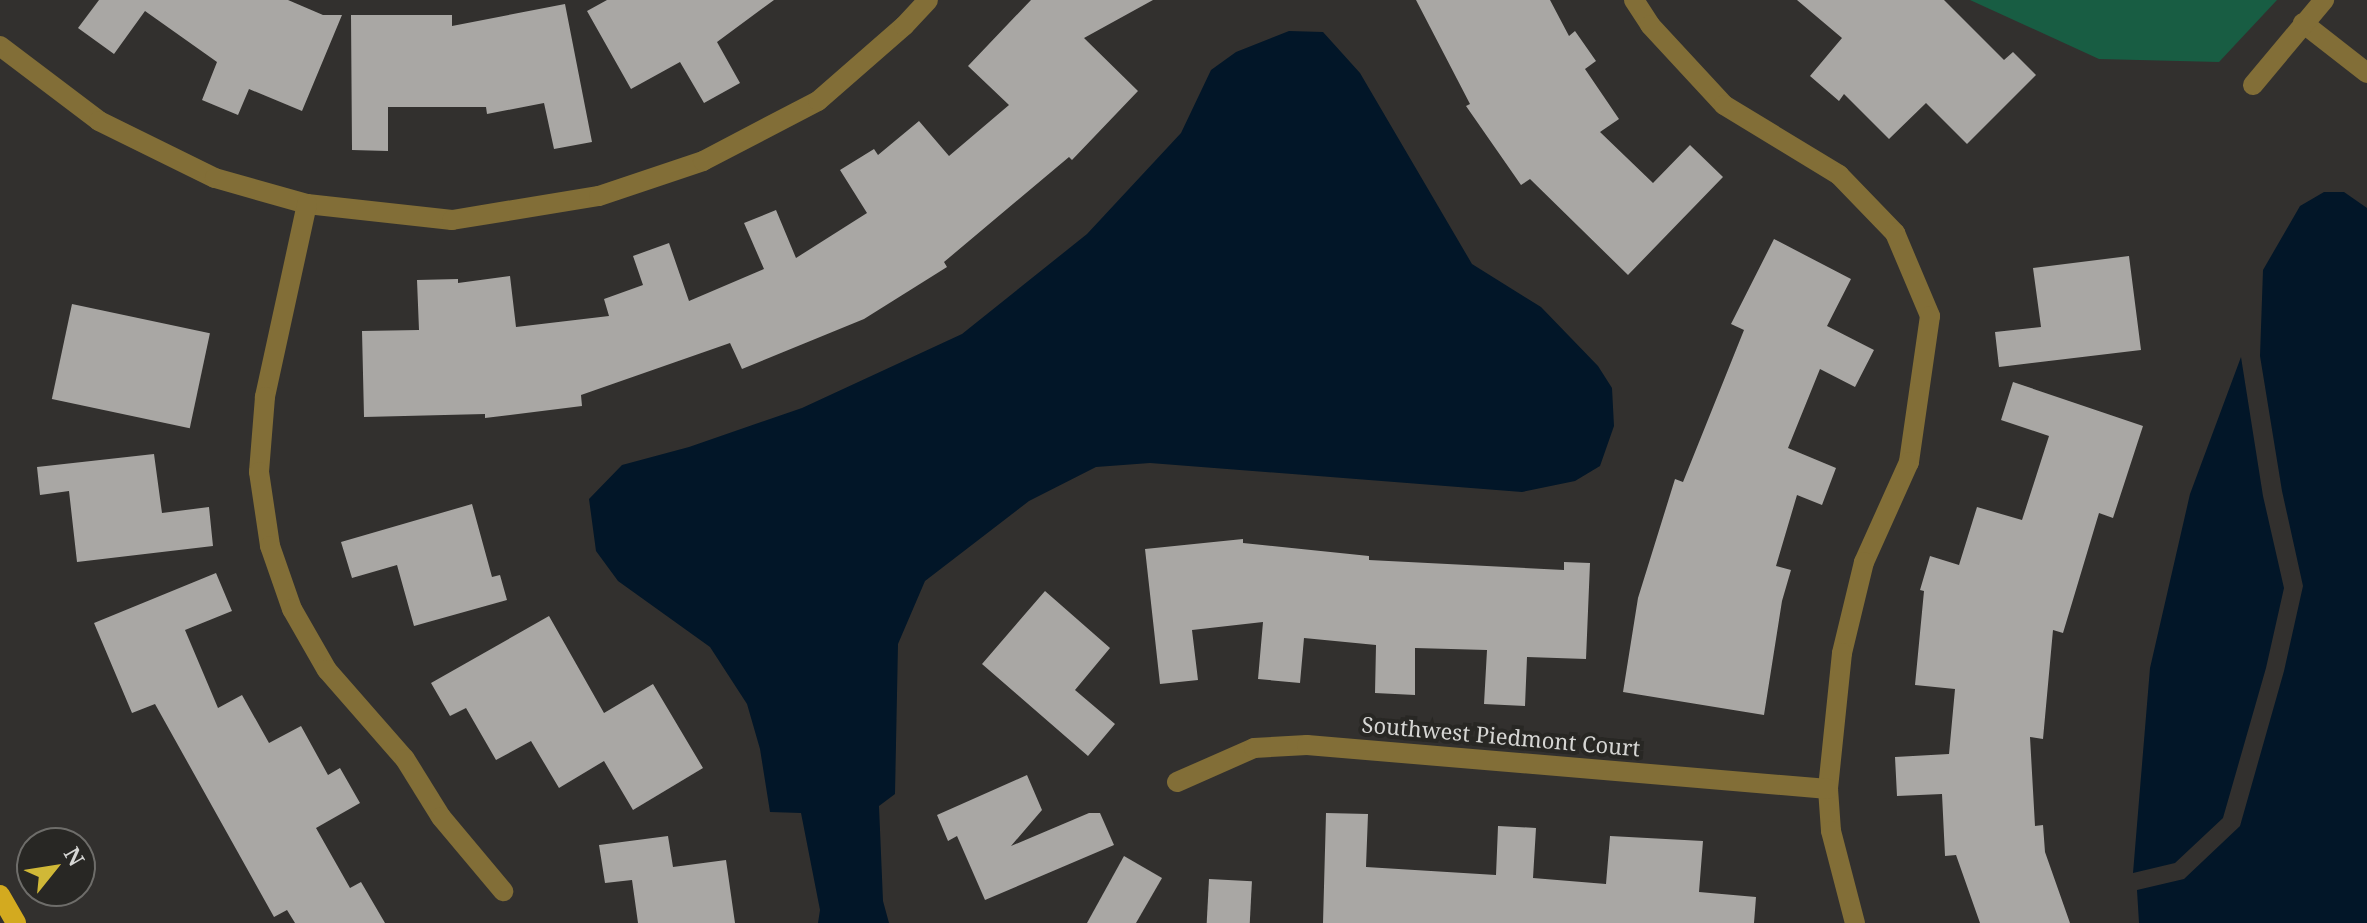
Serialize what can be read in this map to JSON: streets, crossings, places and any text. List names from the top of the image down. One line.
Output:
{"streets":{"street":["Southwest Piedmont Court"]},"north":"top right"}
